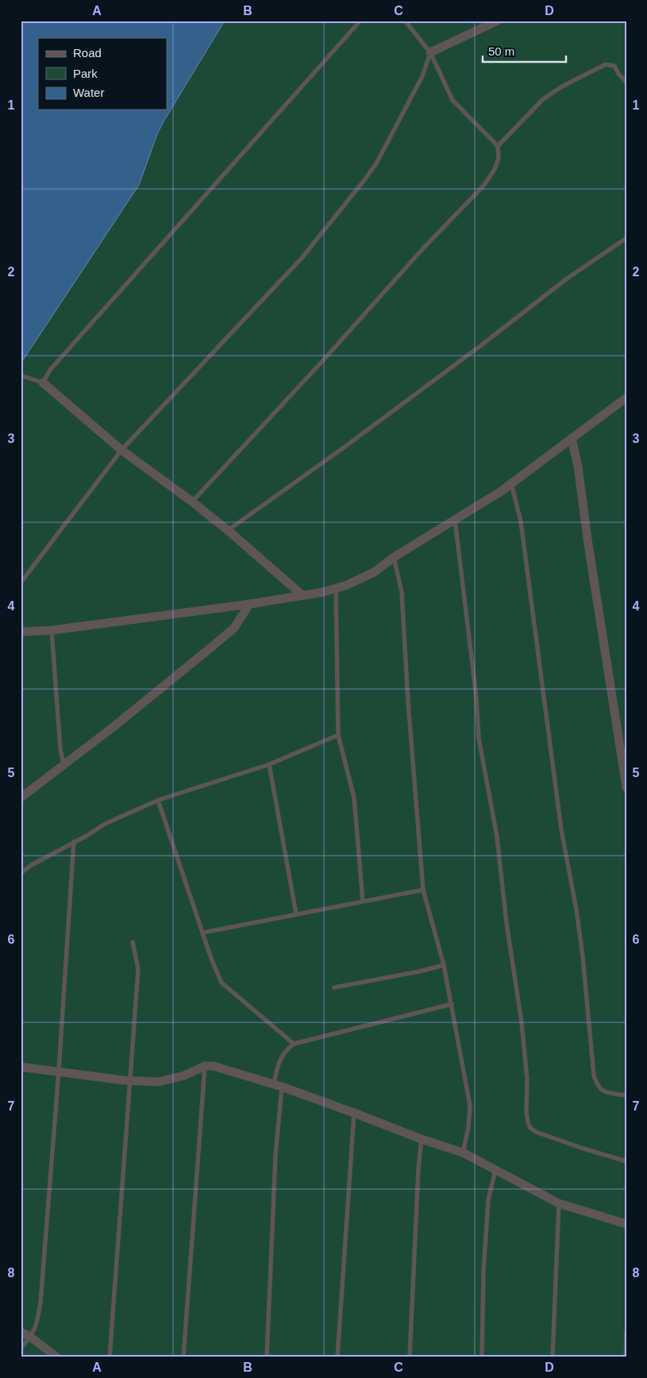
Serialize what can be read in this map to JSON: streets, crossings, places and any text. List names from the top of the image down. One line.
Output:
{"legend":["Road","Park","Water"],"scale_bar":"50 m","grid":{"columns":["A","B","C","D"],"rows":["1","2","3","4","5","6","7","8"]}}
